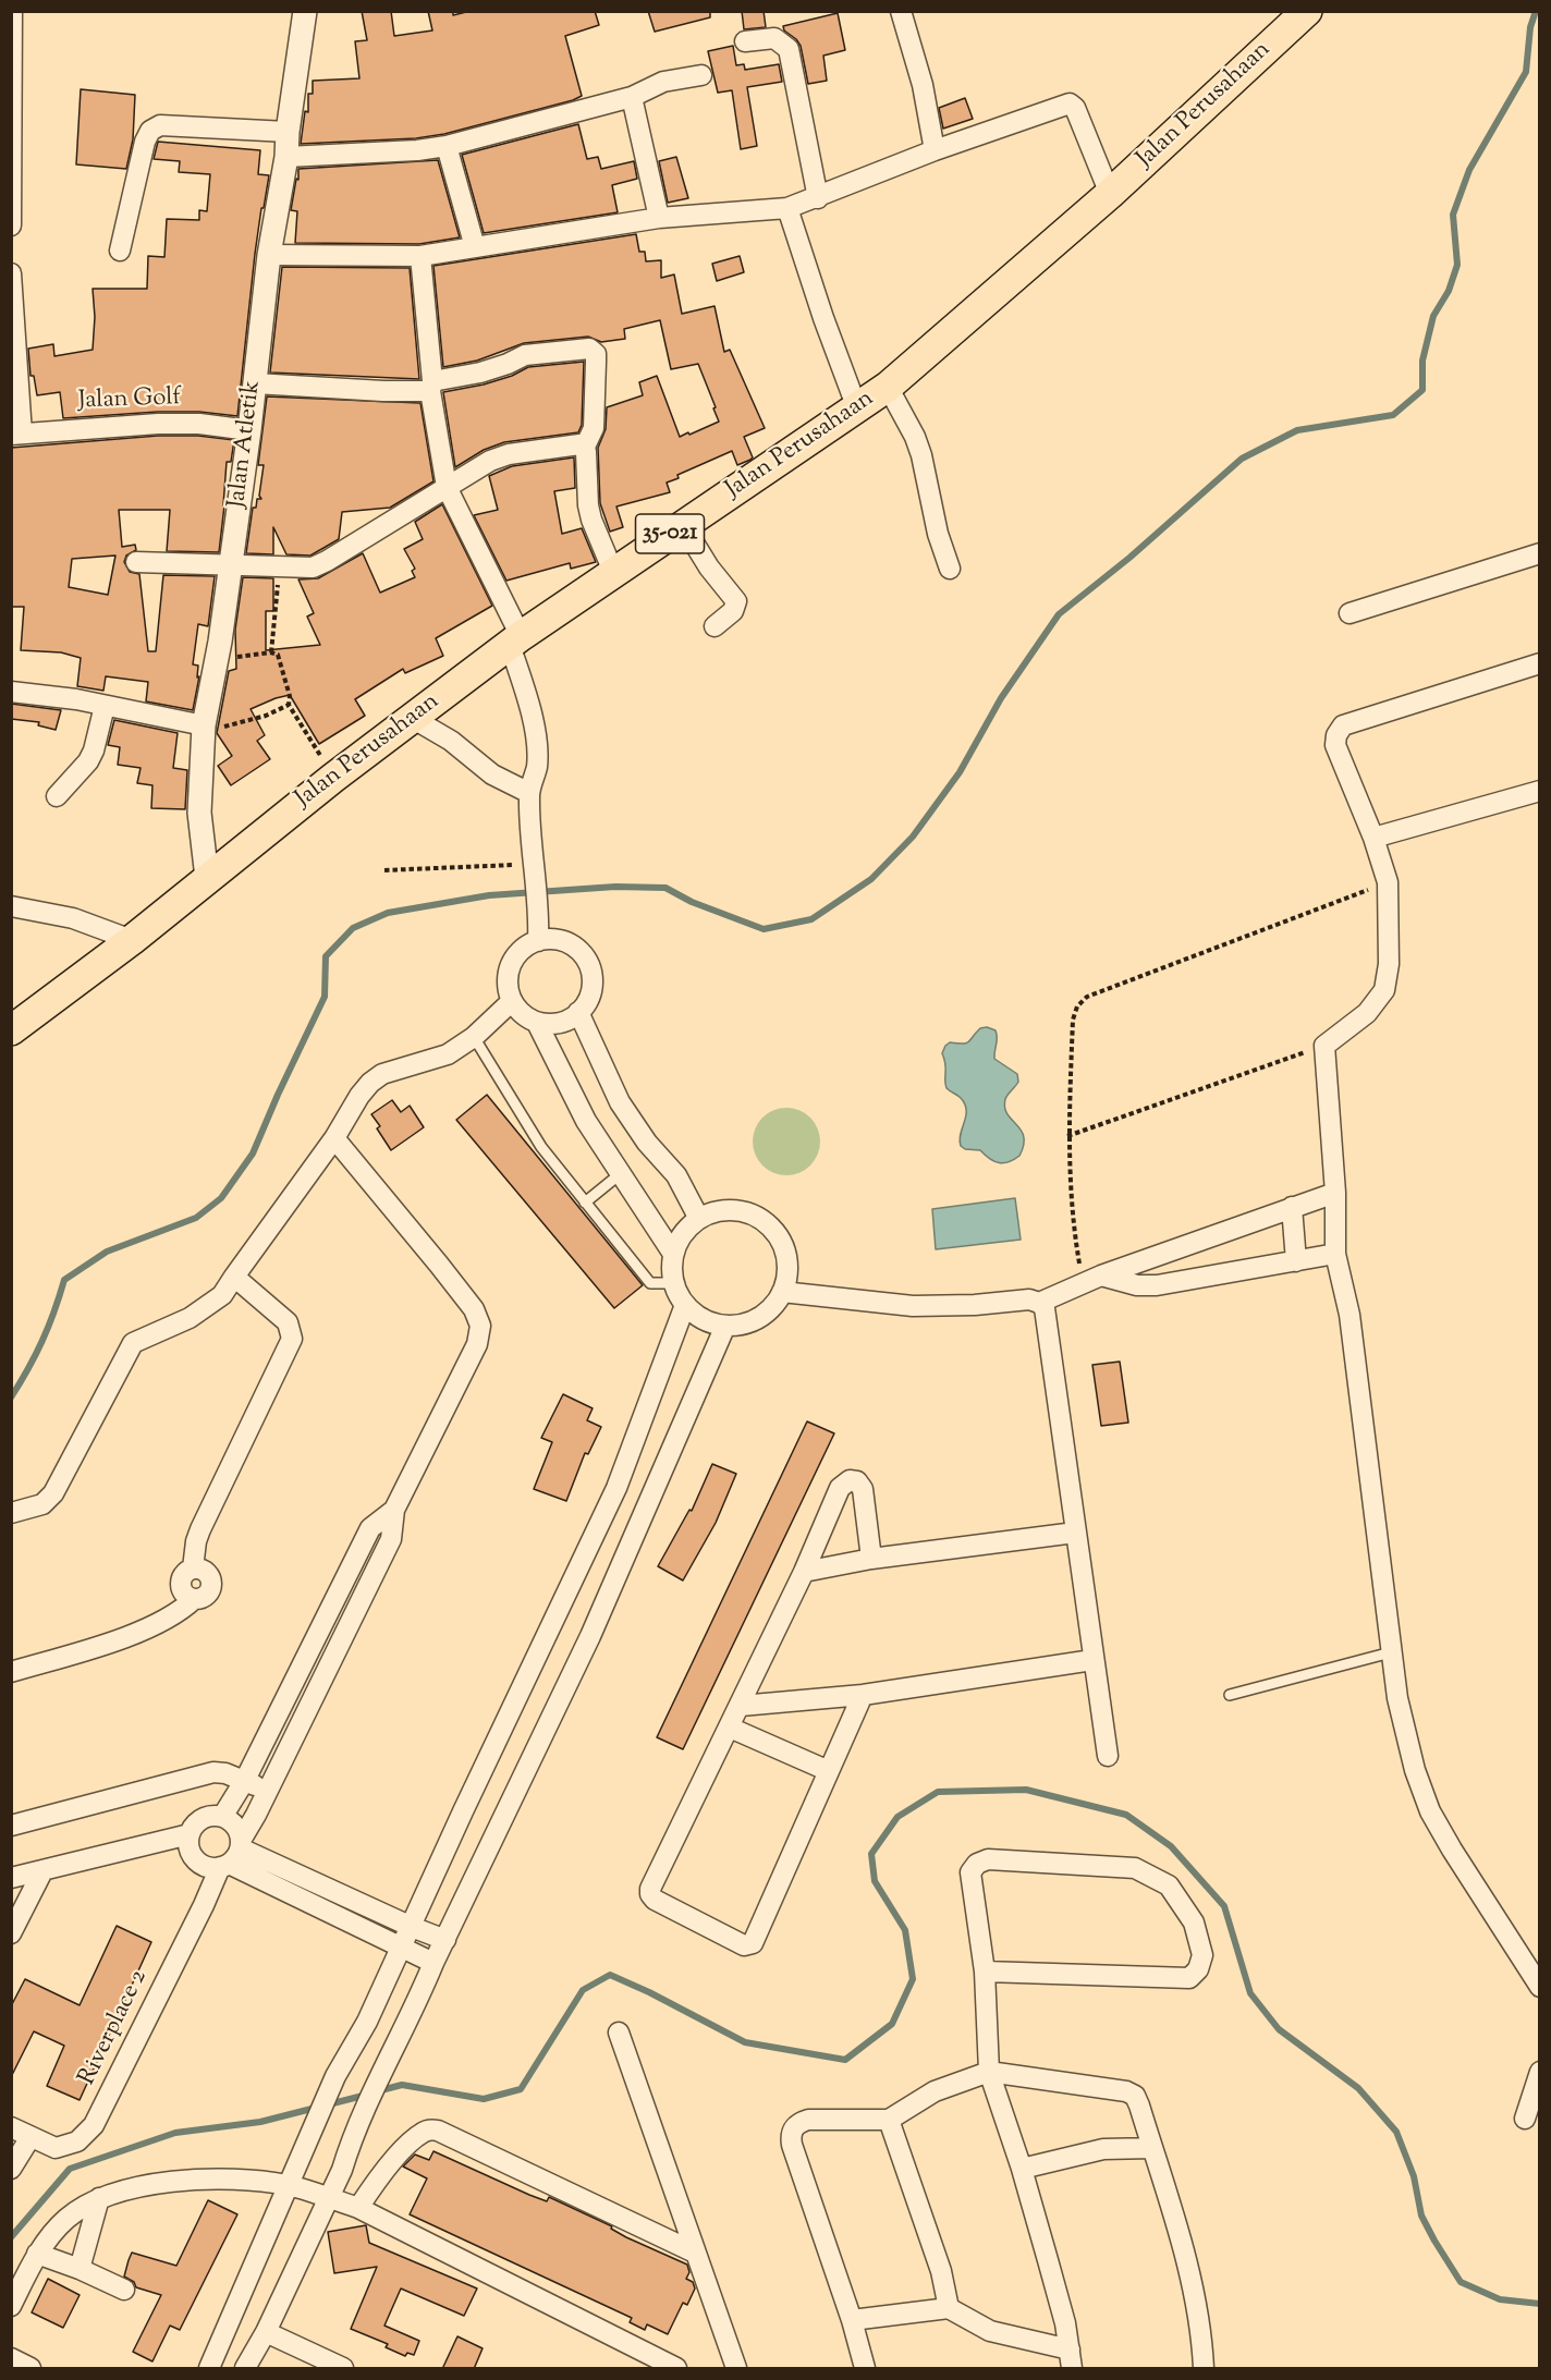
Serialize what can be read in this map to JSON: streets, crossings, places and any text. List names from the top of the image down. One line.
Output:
{"streets":{"main road":["Jalan Perusahaan","35-021"],"street":["Jalan Golf","Jalan Atletik","Riverplace 2"]},"crossings":[["Jalan Perusahaan","Jalan Atletik"],["Jalan Golf","Jalan Atletik"]]}
